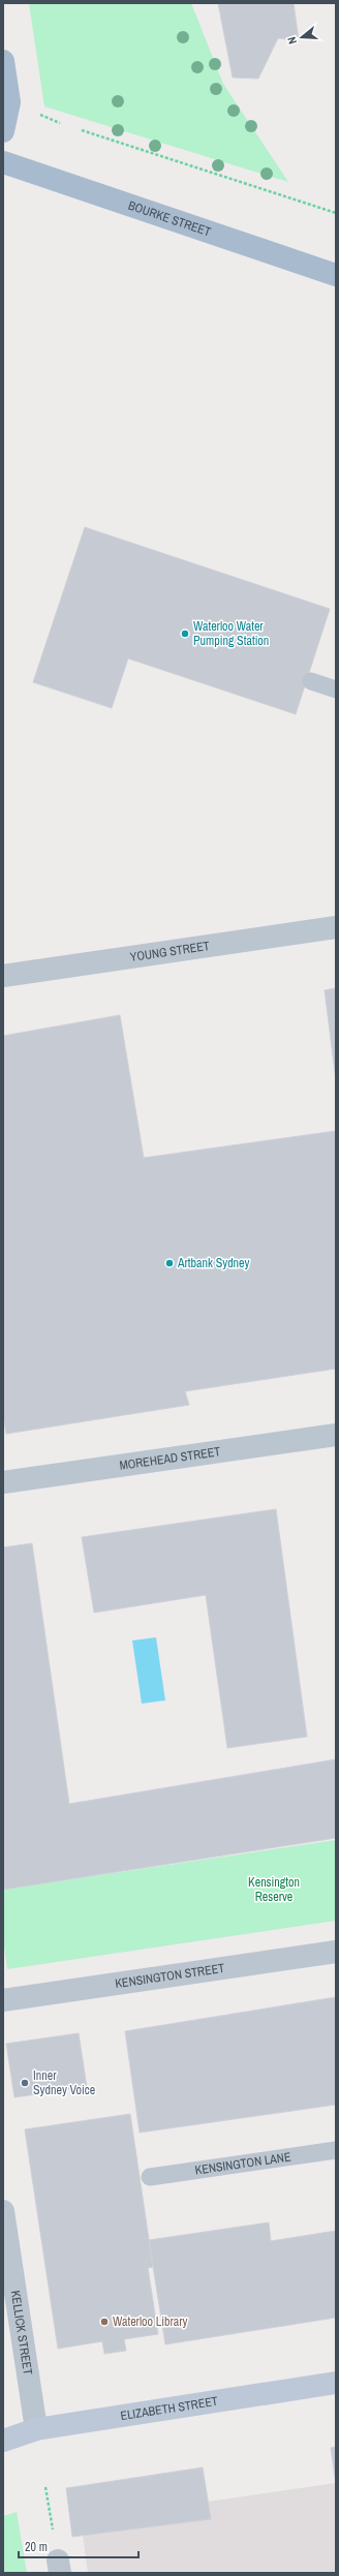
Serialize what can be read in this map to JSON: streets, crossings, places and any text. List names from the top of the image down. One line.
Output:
{"streets":{"main road":["BOURKE STREET","ELIZABETH STREET"],"street":["YOUNG STREET","MOREHEAD STREET","KENSINGTON STREET","KELLICK STREET"],"lane":["KENSINGTON LANE"]},"crossings":[["KELLICK STREET","ELIZABETH STREET"]],"parks":["Kensington Reserve"],"places":["Waterloo Water Pumping Station","Artbank Sydney","Inner Sydney Voice","Waterloo Library"],"scale_bar":"20 m","north":"left"}
